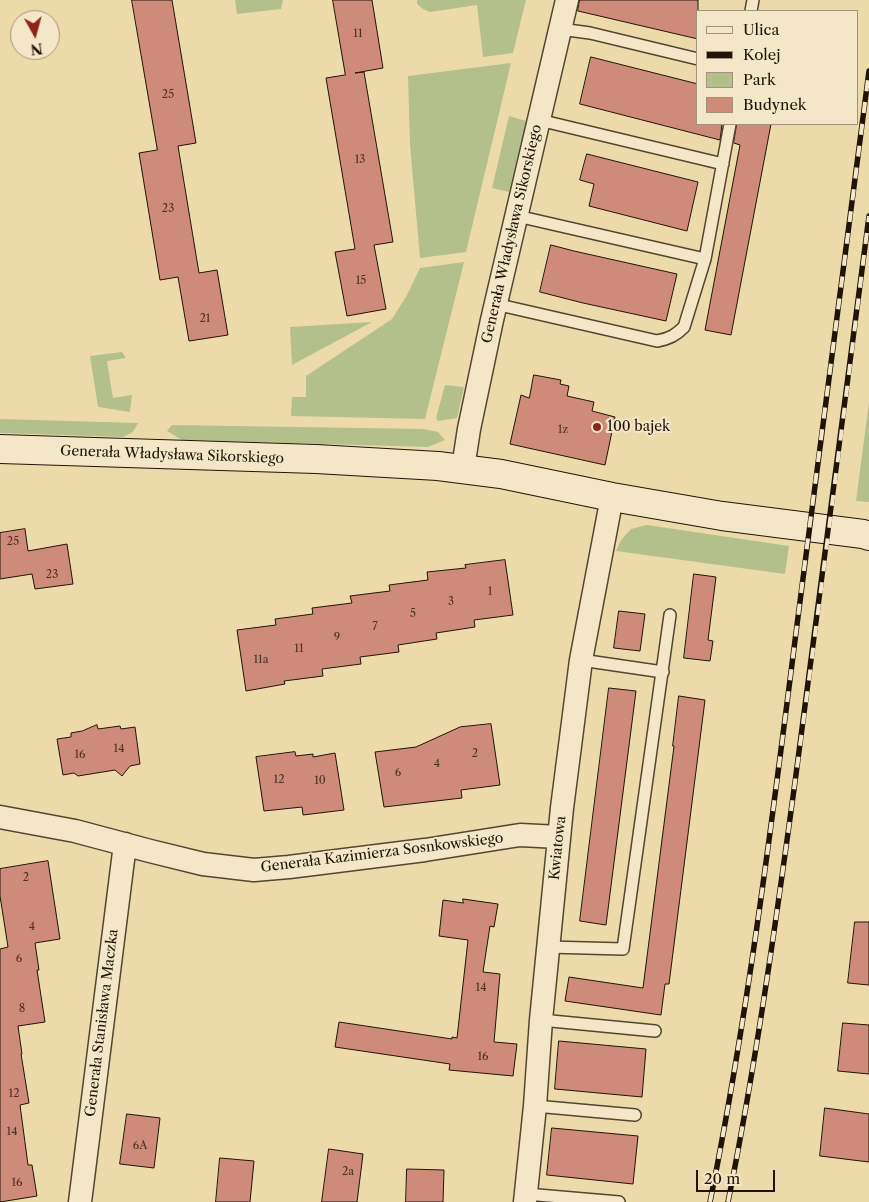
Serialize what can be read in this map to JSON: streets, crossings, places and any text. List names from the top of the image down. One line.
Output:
{"streets":{"main road":["Generała Władysława Sikorskiego"],"street":["Kwiatowa","Generała Kazimierza Sosnkowskiego","Generała Stanisława Maczka"]},"crossings":[["Generała Władysława Sikorskiego","Kwiatowa"],["Kwiatowa","Generała Kazimierza Sosnkowskiego"],["Generała Kazimierza Sosnkowskiego","Generała Stanisława Maczka"]],"places":["100 bajek"],"house_numbers":["11","25","13","23","15","21","1z","25","23","1","3","5","7","9","11","11a","14","2","16","4","6","12","10","2","4","6","14","8","16","12","14","6A","2a","16"],"legend":["Ulica","Kolej","Park","Budynek"],"scale_bar":"20 m","north":"bottom"}
